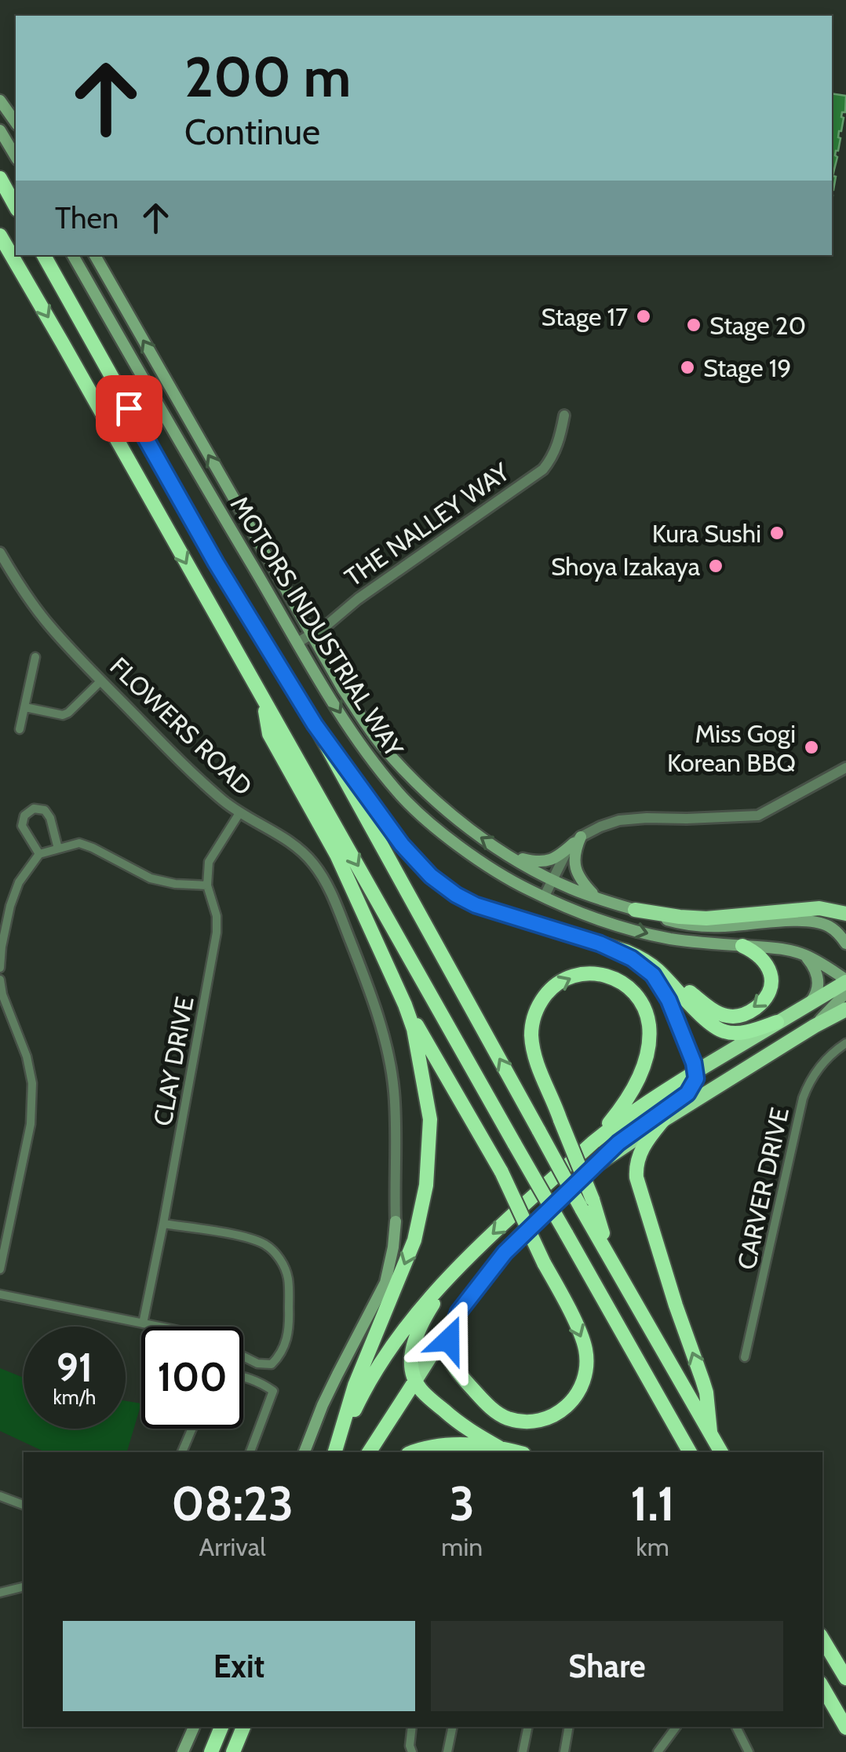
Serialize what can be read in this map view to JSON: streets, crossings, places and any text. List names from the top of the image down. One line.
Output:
{"streets":{"main road":["MOTORS INDUSTRIAL WAY","FLOWERS ROAD"],"street":["THE NALLEY WAY","CLAY DRIVE","CARVER DRIVE"]},"crossings":[["THE NALLEY WAY","MOTORS INDUSTRIAL WAY"],["FLOWERS ROAD","CLAY DRIVE"]],"places":["Stage 17","Stage 20","Stage 19","Kura Sushi","Shoya Izakaya","Miss Gogi Korean BBQ"],"page":{"turn":["200 m","Continue"],"then":"Then","speed":"91 km/h","limit":"100","eta":["08:23","Arrival","3","min","1.1","km"],"buttons":["Exit","Share"]}}
